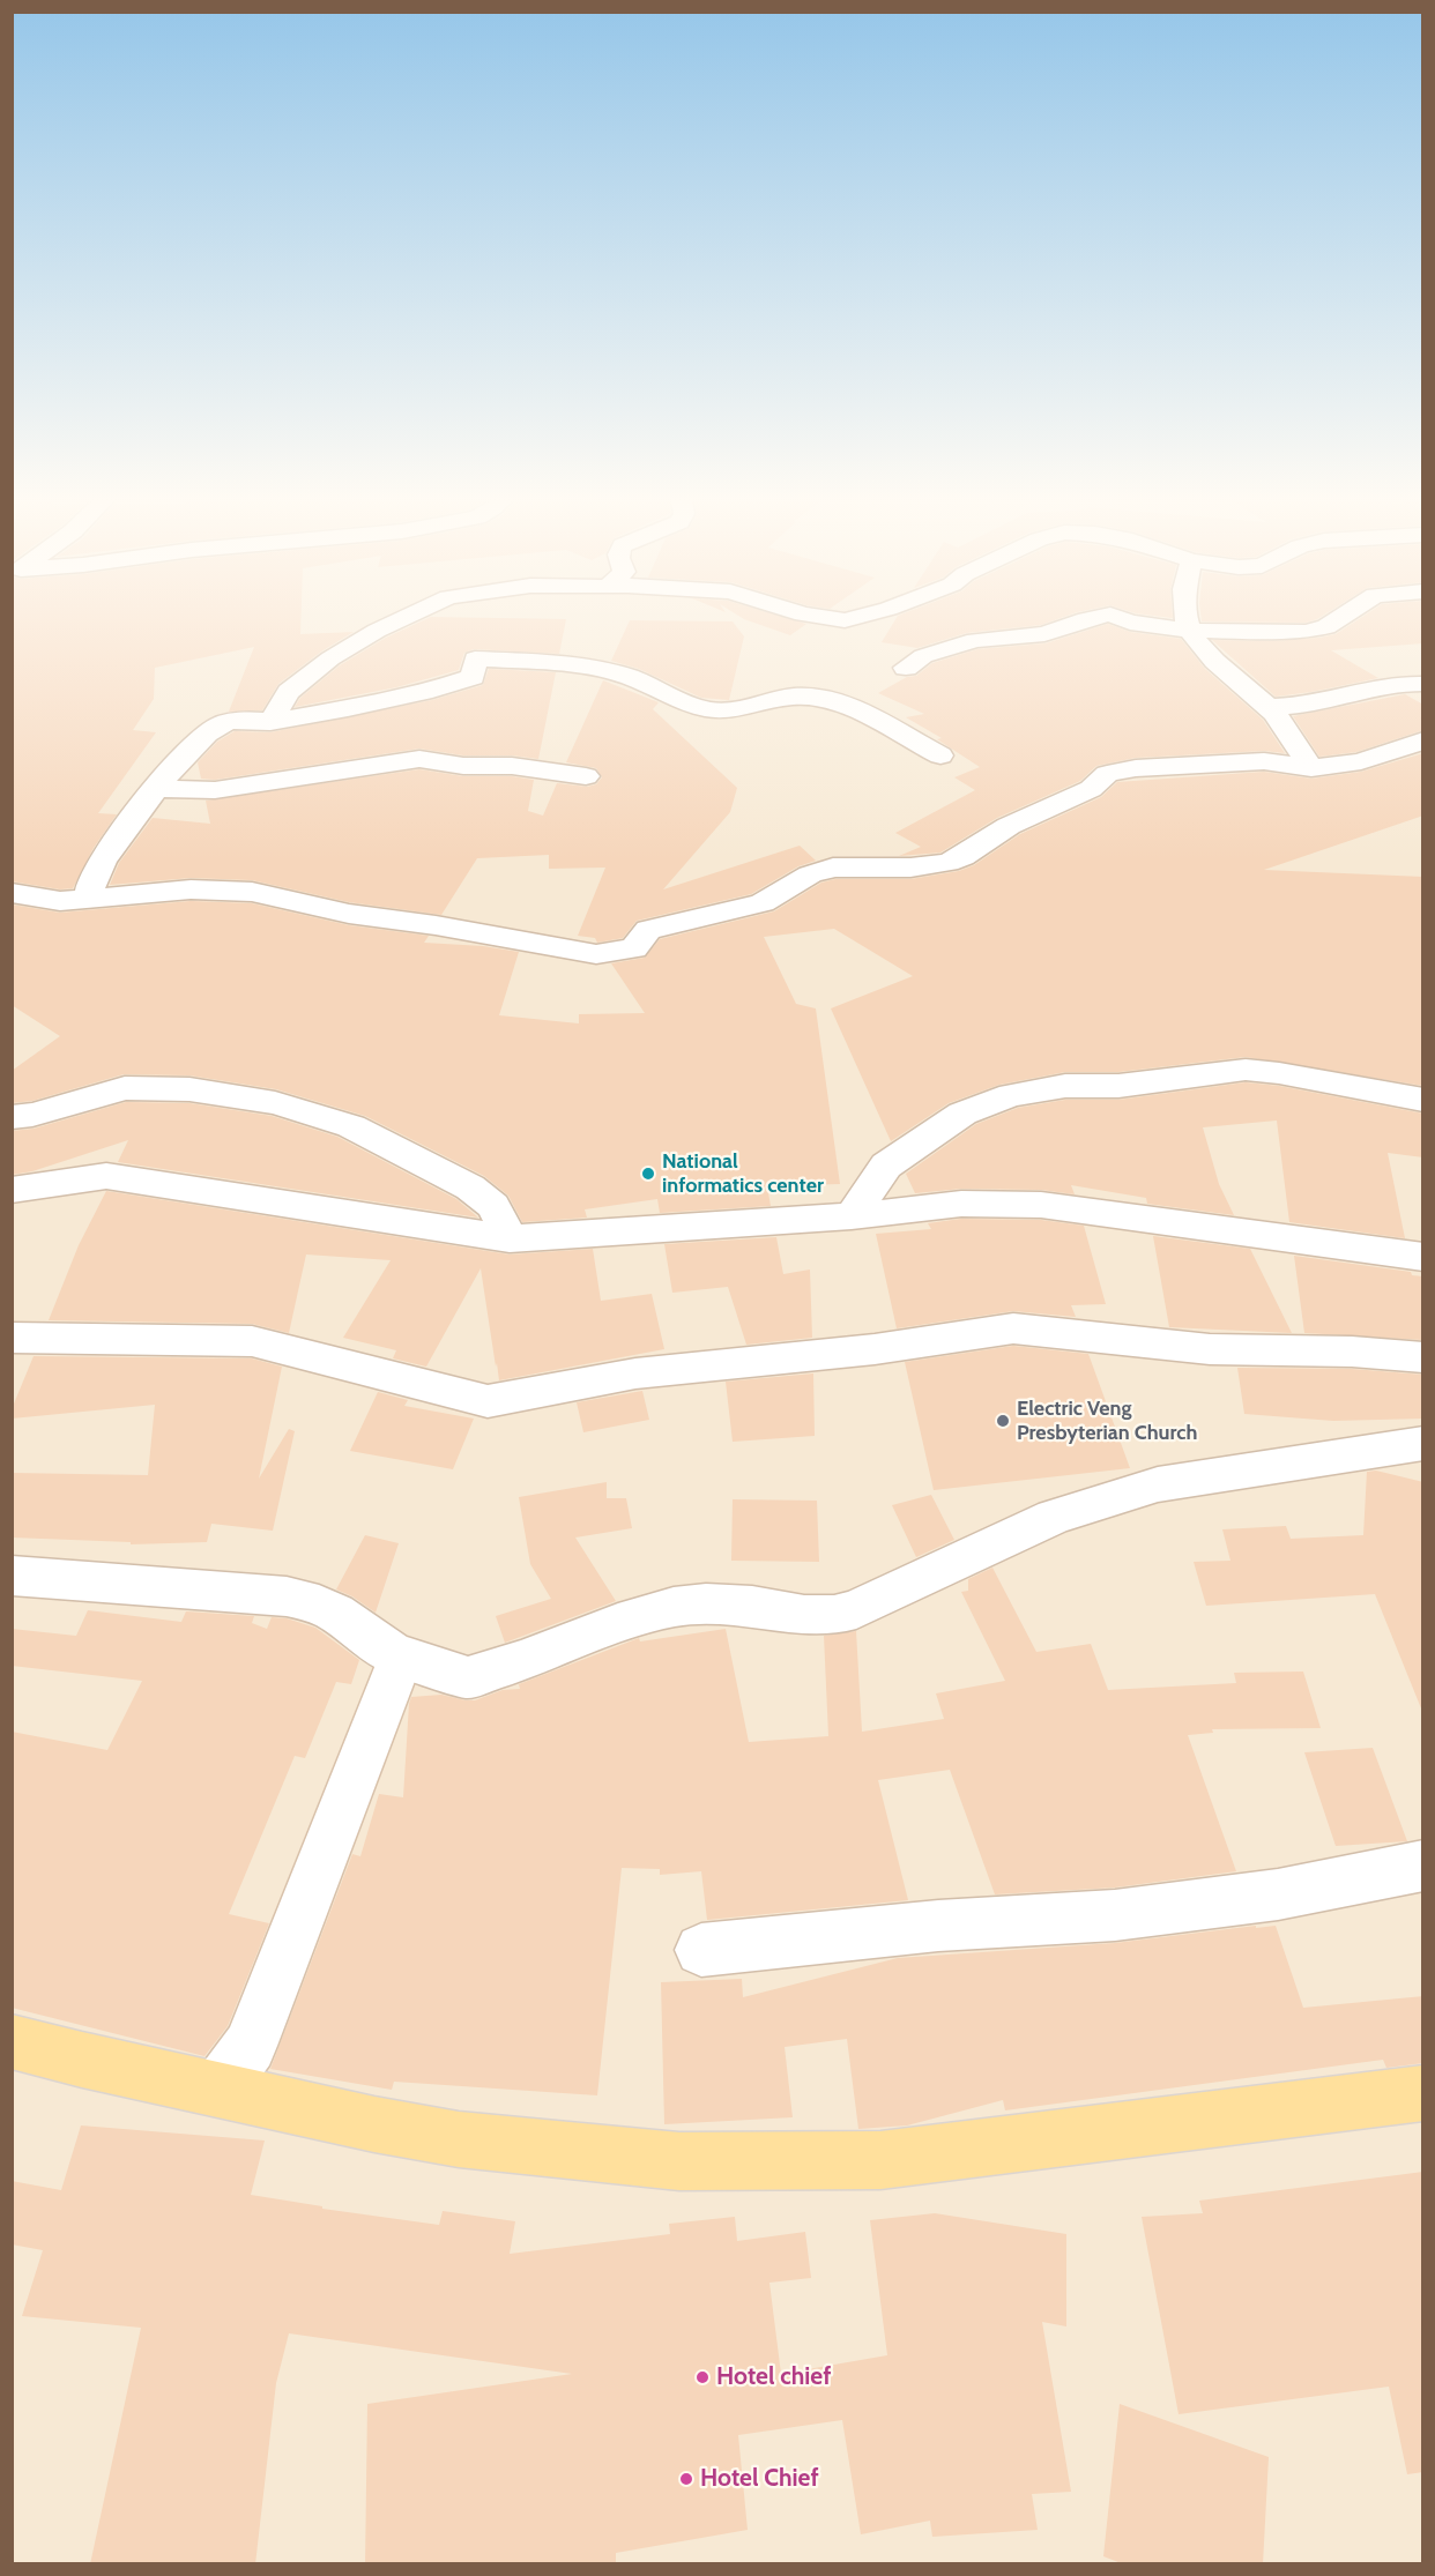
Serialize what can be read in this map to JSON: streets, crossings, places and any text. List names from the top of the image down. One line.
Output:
{"places":["National informatics center","Electric Veng Presbyterian Church","Hotel chief","Hotel Chief"]}
